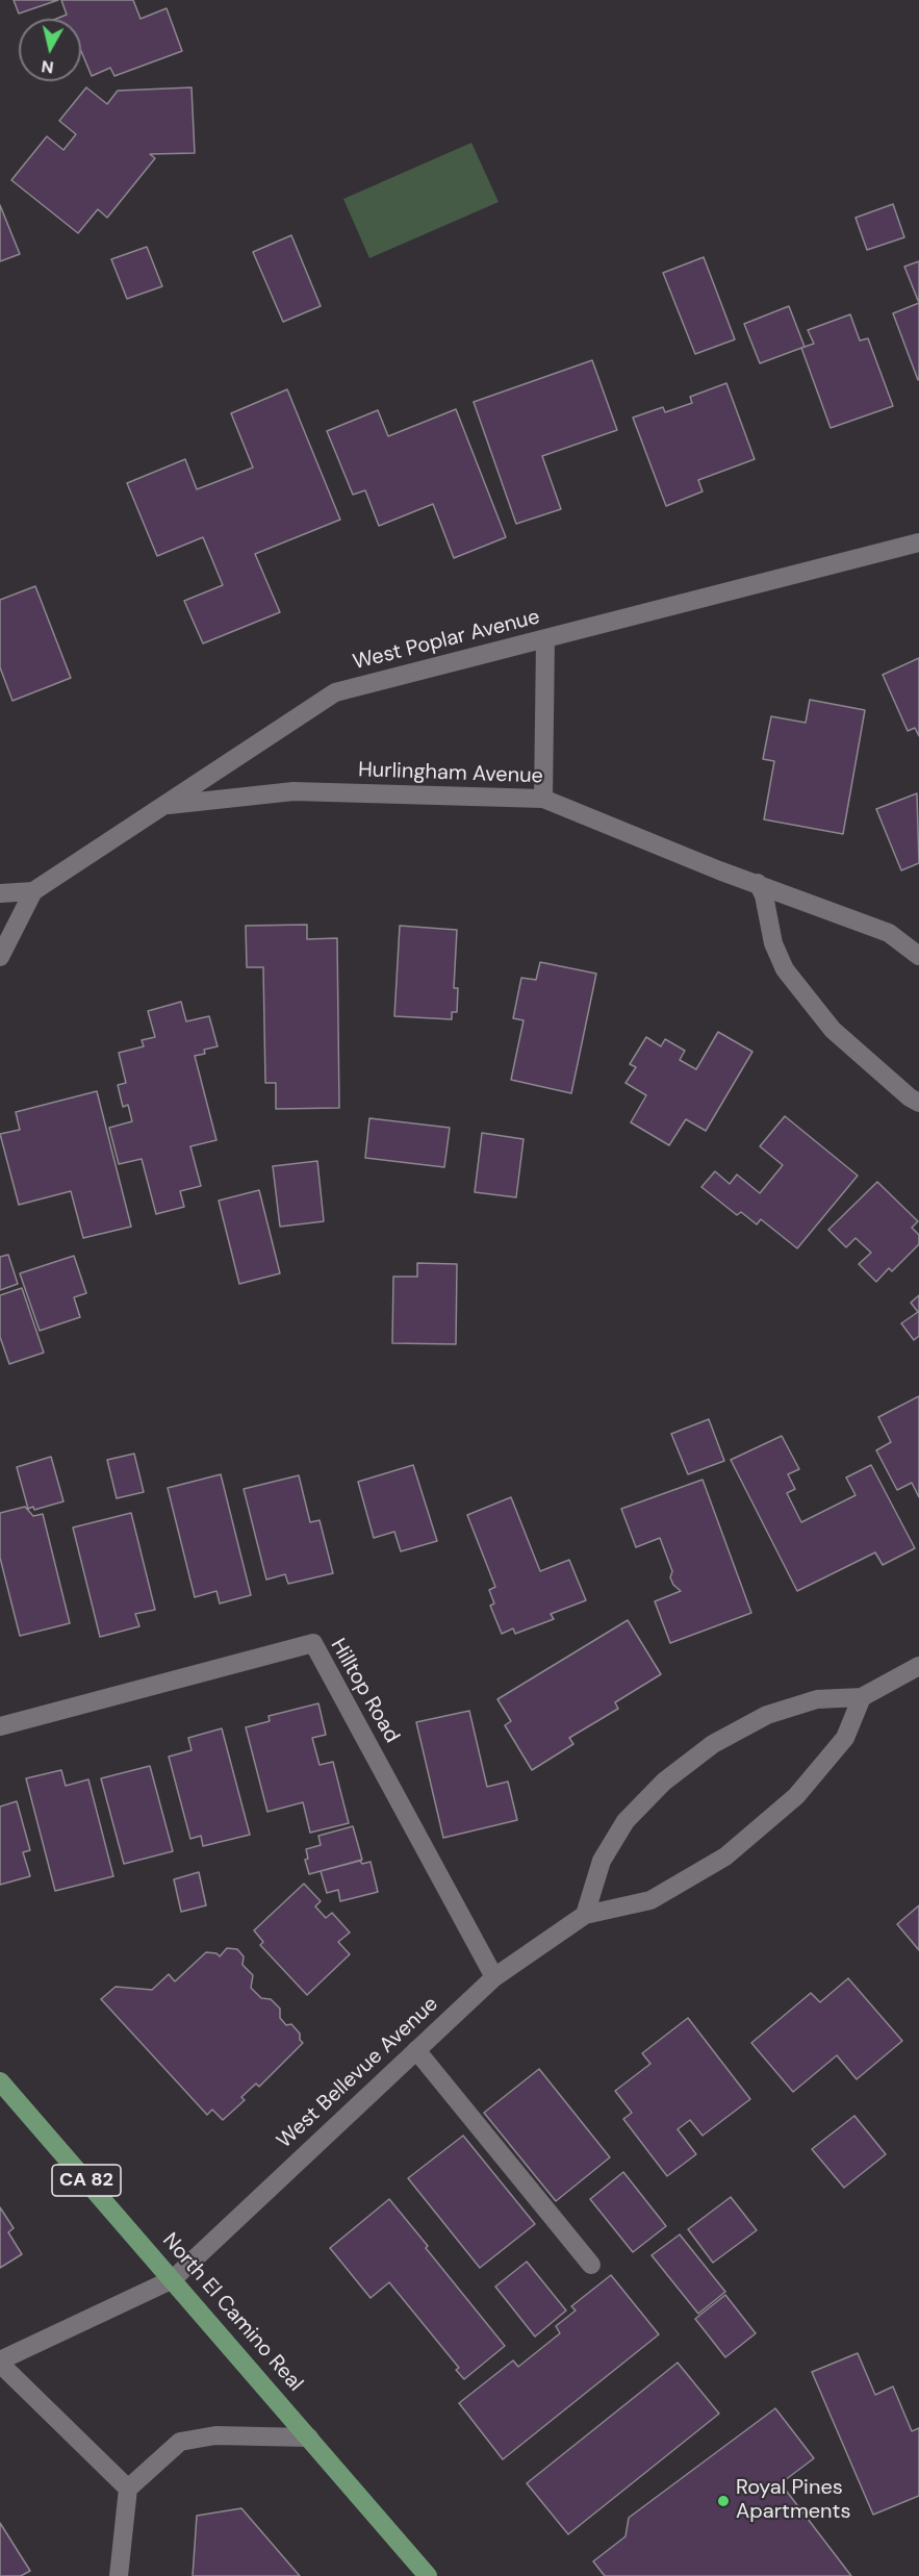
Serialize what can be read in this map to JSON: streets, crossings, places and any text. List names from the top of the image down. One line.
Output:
{"streets":{"main road":["CA 82","North El Camino Real"],"street":["West Poplar Avenue","Hurlingham Avenue","Hilltop Road","West Bellevue Avenue"]},"crossings":[["West Poplar Avenue","Hurlingham Avenue"],["Hilltop Road","West Bellevue Avenue"],["West Bellevue Avenue","North El Camino Real"]],"places":["Royal Pines Apartments"],"north":"bottom"}
